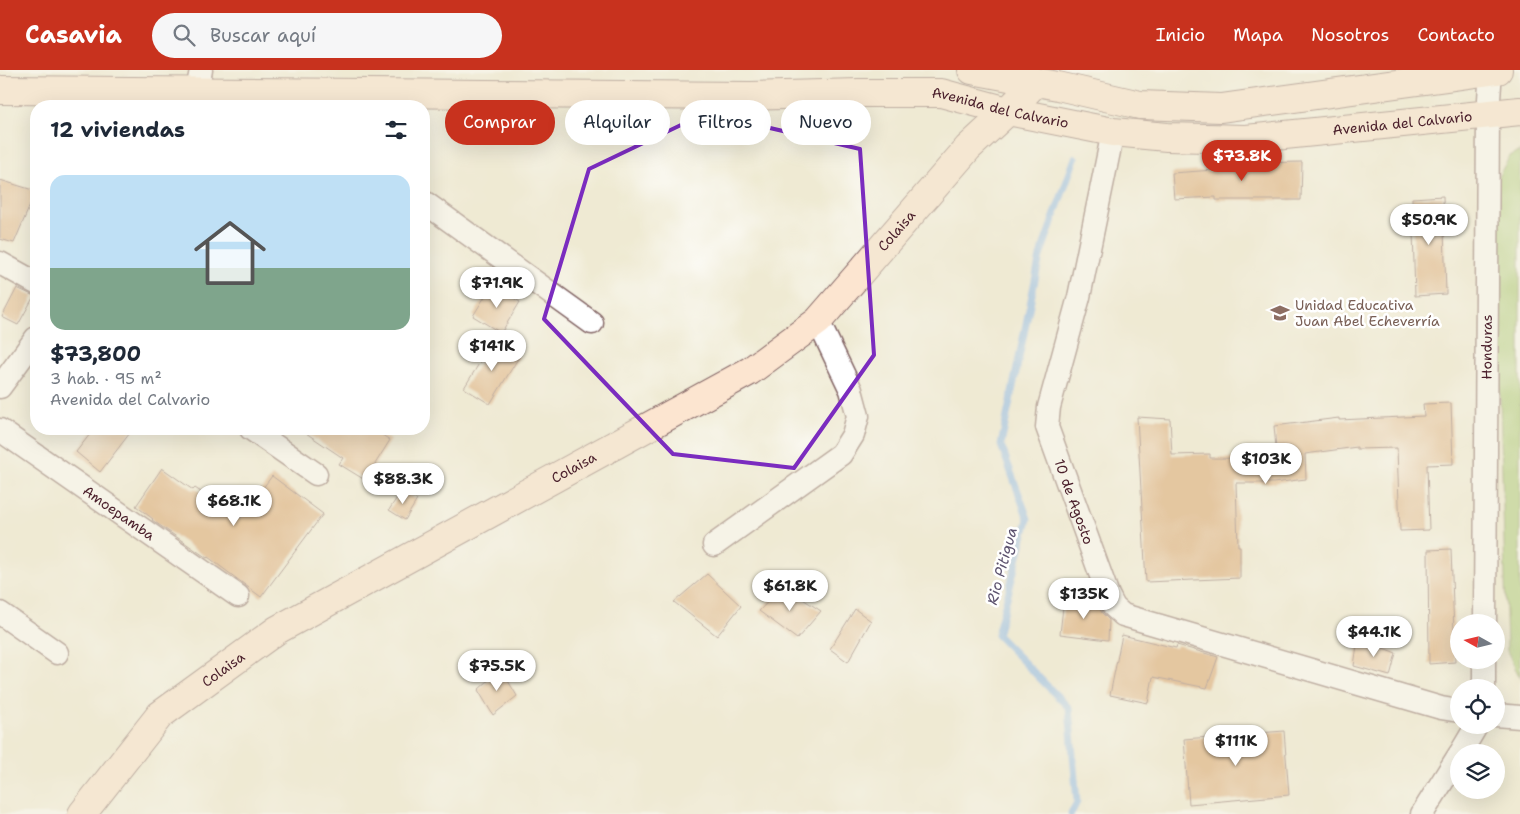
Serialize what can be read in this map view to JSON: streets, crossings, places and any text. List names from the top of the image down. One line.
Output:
{"streets":{"street":["Avenida del Calvario","Colaisa","Honduras","10 de Agosto","Amoepamba"]},"crossings":[["Avenida del Calvario","Colaisa"],["Avenida del Calvario","Honduras"],["Avenida del Calvario","10 de Agosto"]],"water":["Rio Pitigua"],"places":{"school or university":["Unidad Educativa Juan Abel Echeverría"]},"north":"left","page":{"header":"Casavia","search":"Buscar aquí","nav":["Inicio","Mapa","Nosotros","Contacto"],"chip":["Comprar","Alquilar","Filtros","Nuevo"],"heading":"12 viviendas","price":["$73.8K","$50.9K","$71.9K","$141K","$103K","$88.3K","$68.1K","$61.8K","$135K","$44.1K","$75.5K","$111K"],"list":[{"name":"$73,800","note":"3 hab. · 95 m² · Avenida del Calvario"}]}}
